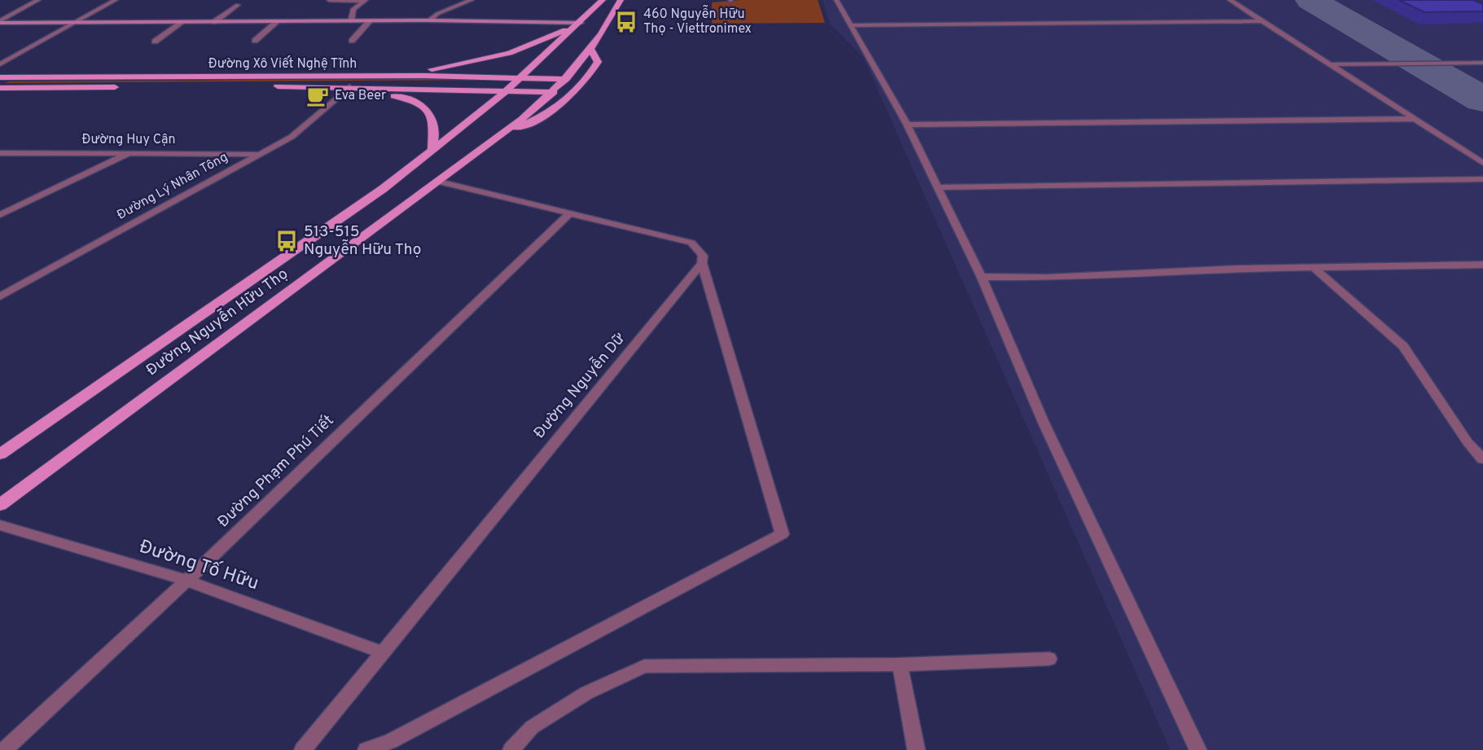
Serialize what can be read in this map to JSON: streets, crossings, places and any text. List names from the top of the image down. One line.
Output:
{"streets":{"main road":["Đường Xô Viết Nghệ Tĩnh","Đường Nguyễn Hữu Thọ"],"street":["Đường Huy Cận","Đường Lý Nhân Tông","Đường Nguyễn Dữ","Đường Phạm Phú Tiết","Đường Tố Hữu"]},"crossings":[["Đường Xô Viết Nghệ Tĩnh","Đường Lý Nhân Tông"],["Đường Xô Viết Nghệ Tĩnh","Đường Nguyễn Hữu Thọ"],["Đường Huy Cận","Đường Lý Nhân Tông"],["Đường Nguyễn Dữ","Đường Tố Hữu"],["Đường Phạm Phú Tiết","Đường Tố Hữu"]],"places":{"bus stop":["460 Nguyễn Hữu Thọ - Viettronimex","513-515 Nguyễn Hữu Thọ"],"cafe":["Eva Beer"]}}
